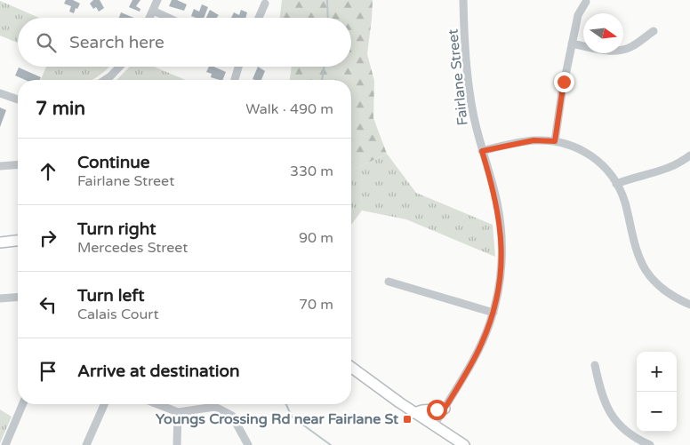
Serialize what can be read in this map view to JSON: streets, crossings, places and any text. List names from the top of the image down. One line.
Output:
{"streets":{"street":["Fairlane Street"]},"places":{"transit":["Youngs Crossing Rd near Fairlane St"]},"north":"right","page":{"search":"Search here","heading":["7 min","Walk · 490 m"],"list":[["Continue","Fairlane Street","330 m"],["Turn right","Mercedes Street","90 m"],["Turn left","Calais Court","70 m"],"Arrive at destination"],"map_buttons":["+","−"]}}
